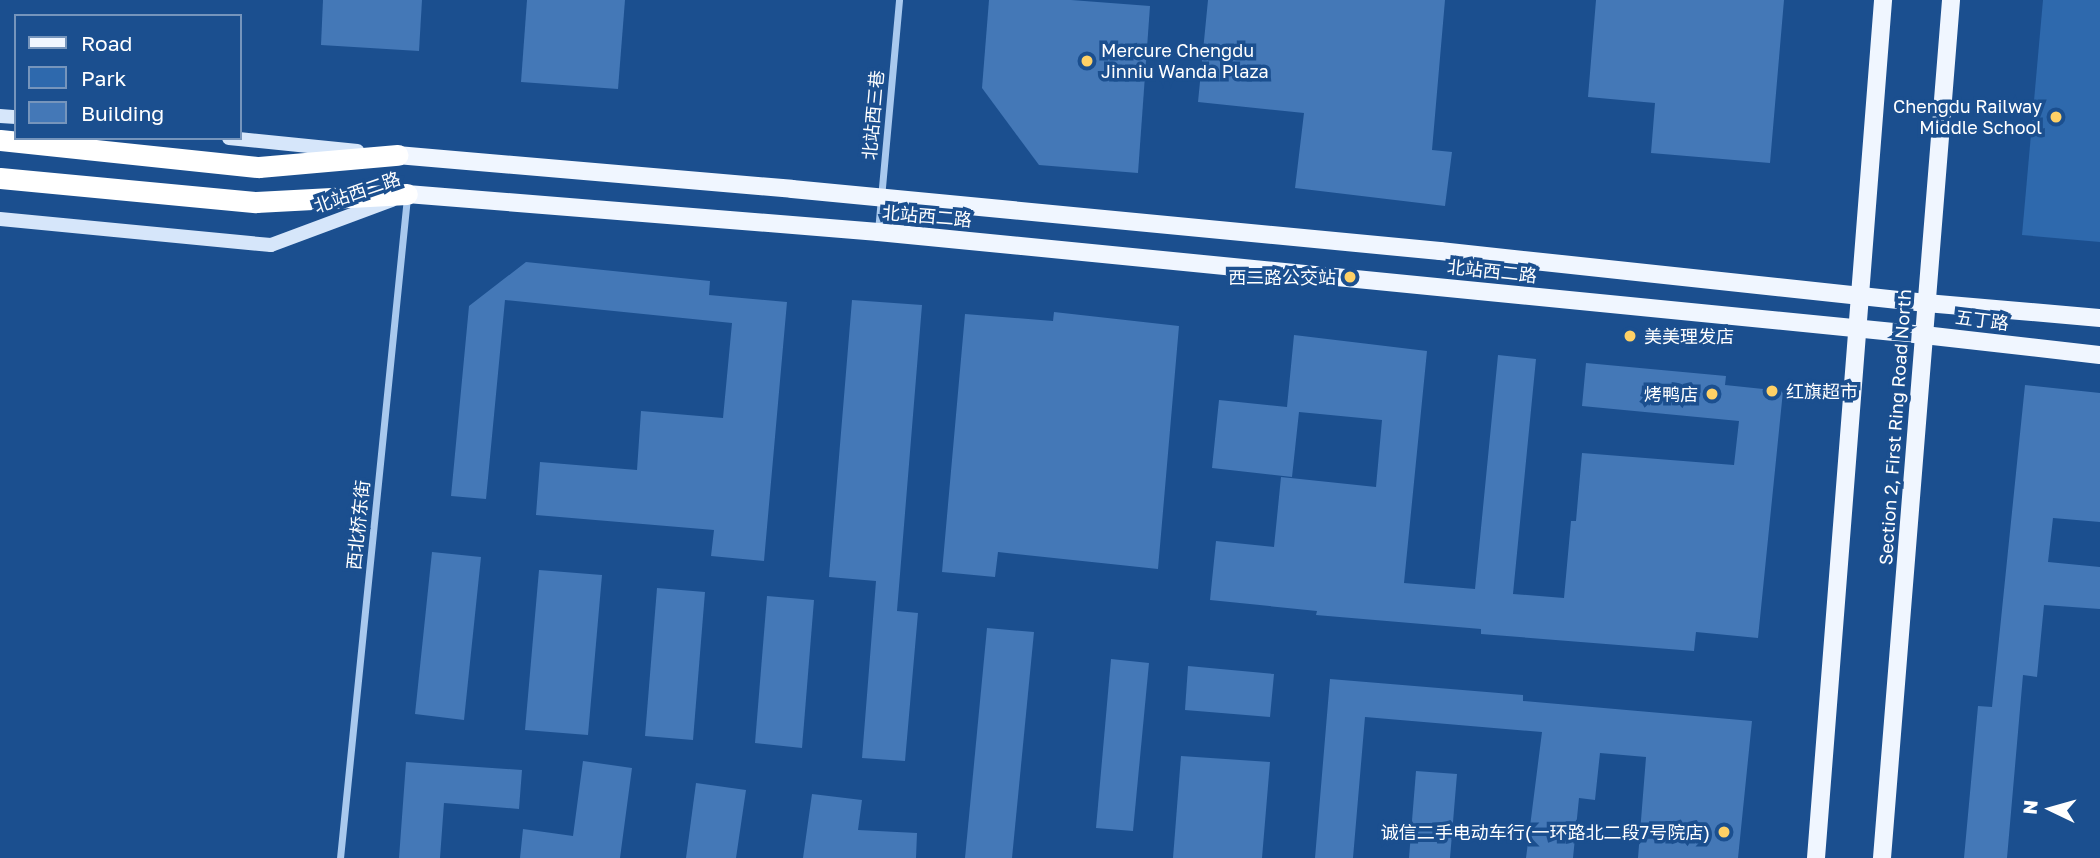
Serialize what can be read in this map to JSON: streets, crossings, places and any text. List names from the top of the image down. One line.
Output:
{"streets":{"main road":["北站西二路","五丁路","Section 2, First Ring Road North"],"street":["北站西三巷","西北桥东街"]},"crossings":[["北站西三巷","北站西二路"],["北站西二路","五丁路"],["北站西二路","西北桥东街"],["五丁路","Section 2, First Ring Road North"]],"places":["Mercure Chengdu Jinniu Wanda Plaza","Chengdu Railway Middle School","西二路公交站","美美理发店","红旗超市","烤鸭店","诚信二手电动车行(一环路北二段7号院店)"],"legend":["Road","Park","Building"],"north":"left"}
